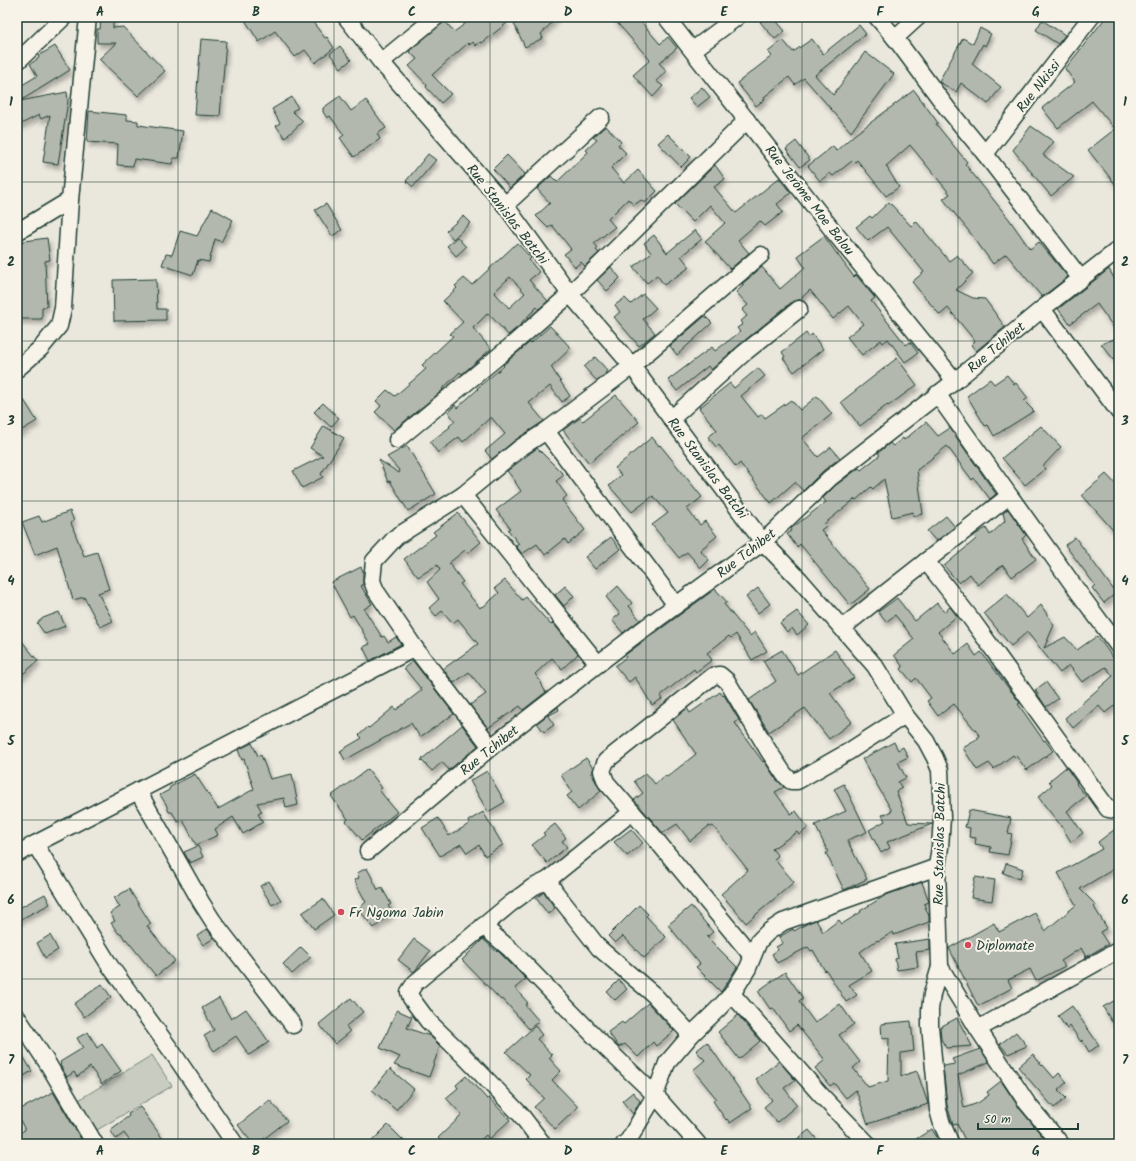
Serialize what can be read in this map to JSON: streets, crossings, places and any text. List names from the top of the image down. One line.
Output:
{"streets":{"street":["Rue Nkissi","Rue Jerôme Moe Balou","Rue Stanislas Batchi","Rue Tchibet"]},"crossings":[["Rue Jerôme Moe Balou","Rue Tchibet"],["Rue Stanislas Batchi","Rue Tchibet"]],"places":["Fr Ngoma Jabin","Diplomate"],"scale_bar":"50 m","grid":{"columns":["A","B","C","D","E","F","G"],"rows":["1","2","3","4","5","6","7"]}}
